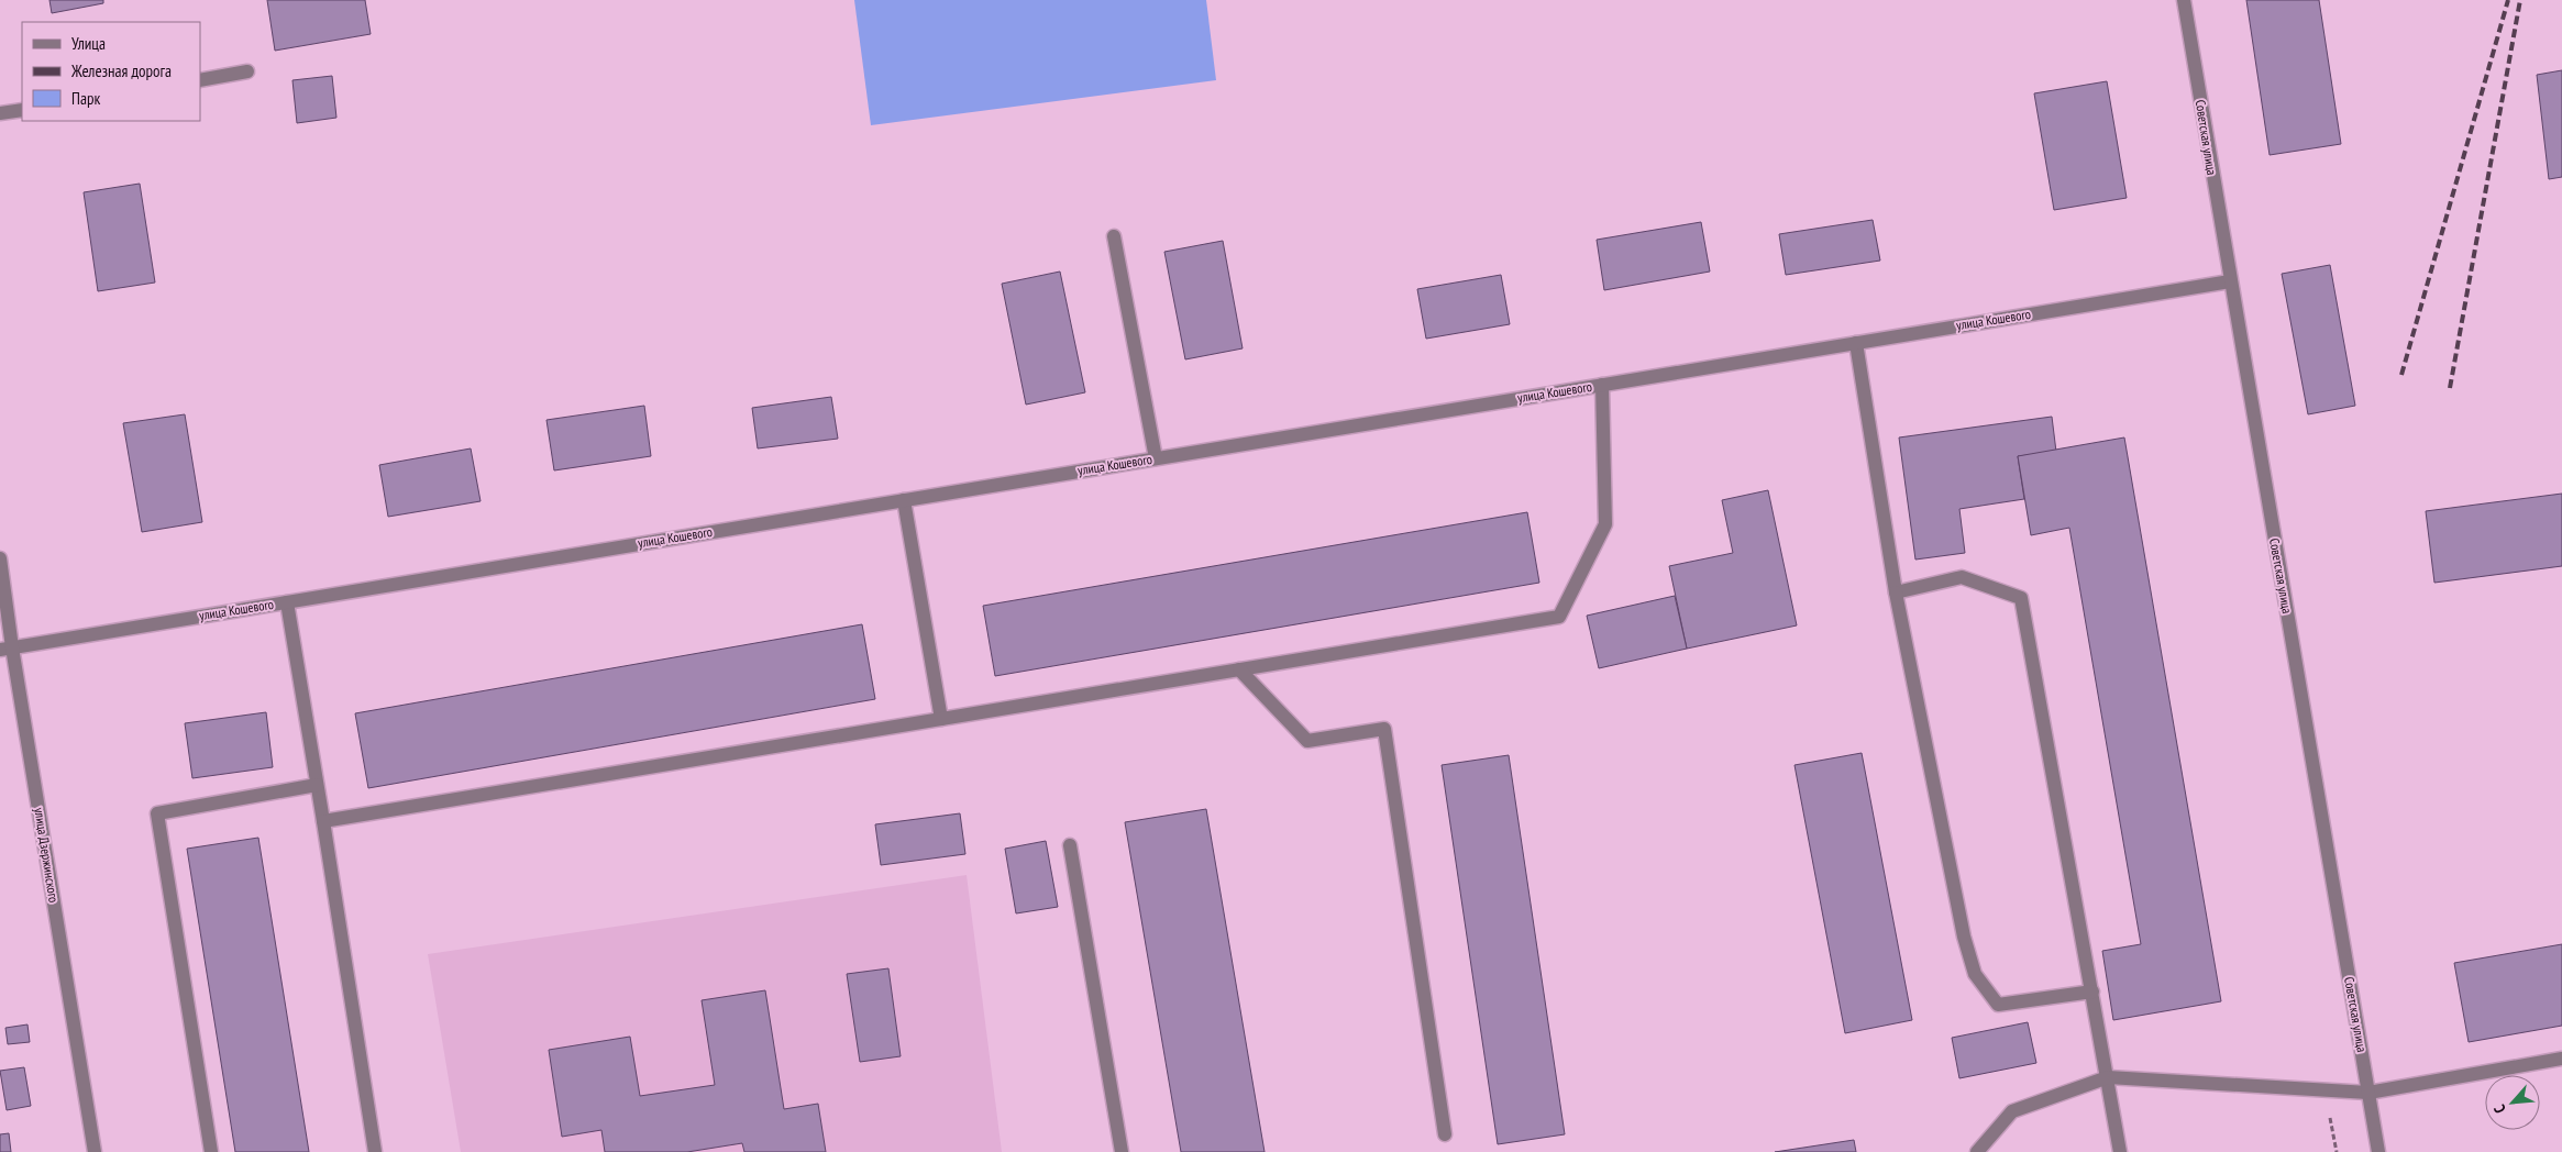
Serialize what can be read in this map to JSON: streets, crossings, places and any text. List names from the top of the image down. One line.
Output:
{"streets":{"street":["Советская улица","улица Кошевого","улица Дзержинского"]},"crossings":[["Советская улица","улица Кошевого"],["улица Кошевого","улица Дзержинского"]],"legend":["Улица","Железная дорога","Парк"],"north":"bottom left"}
